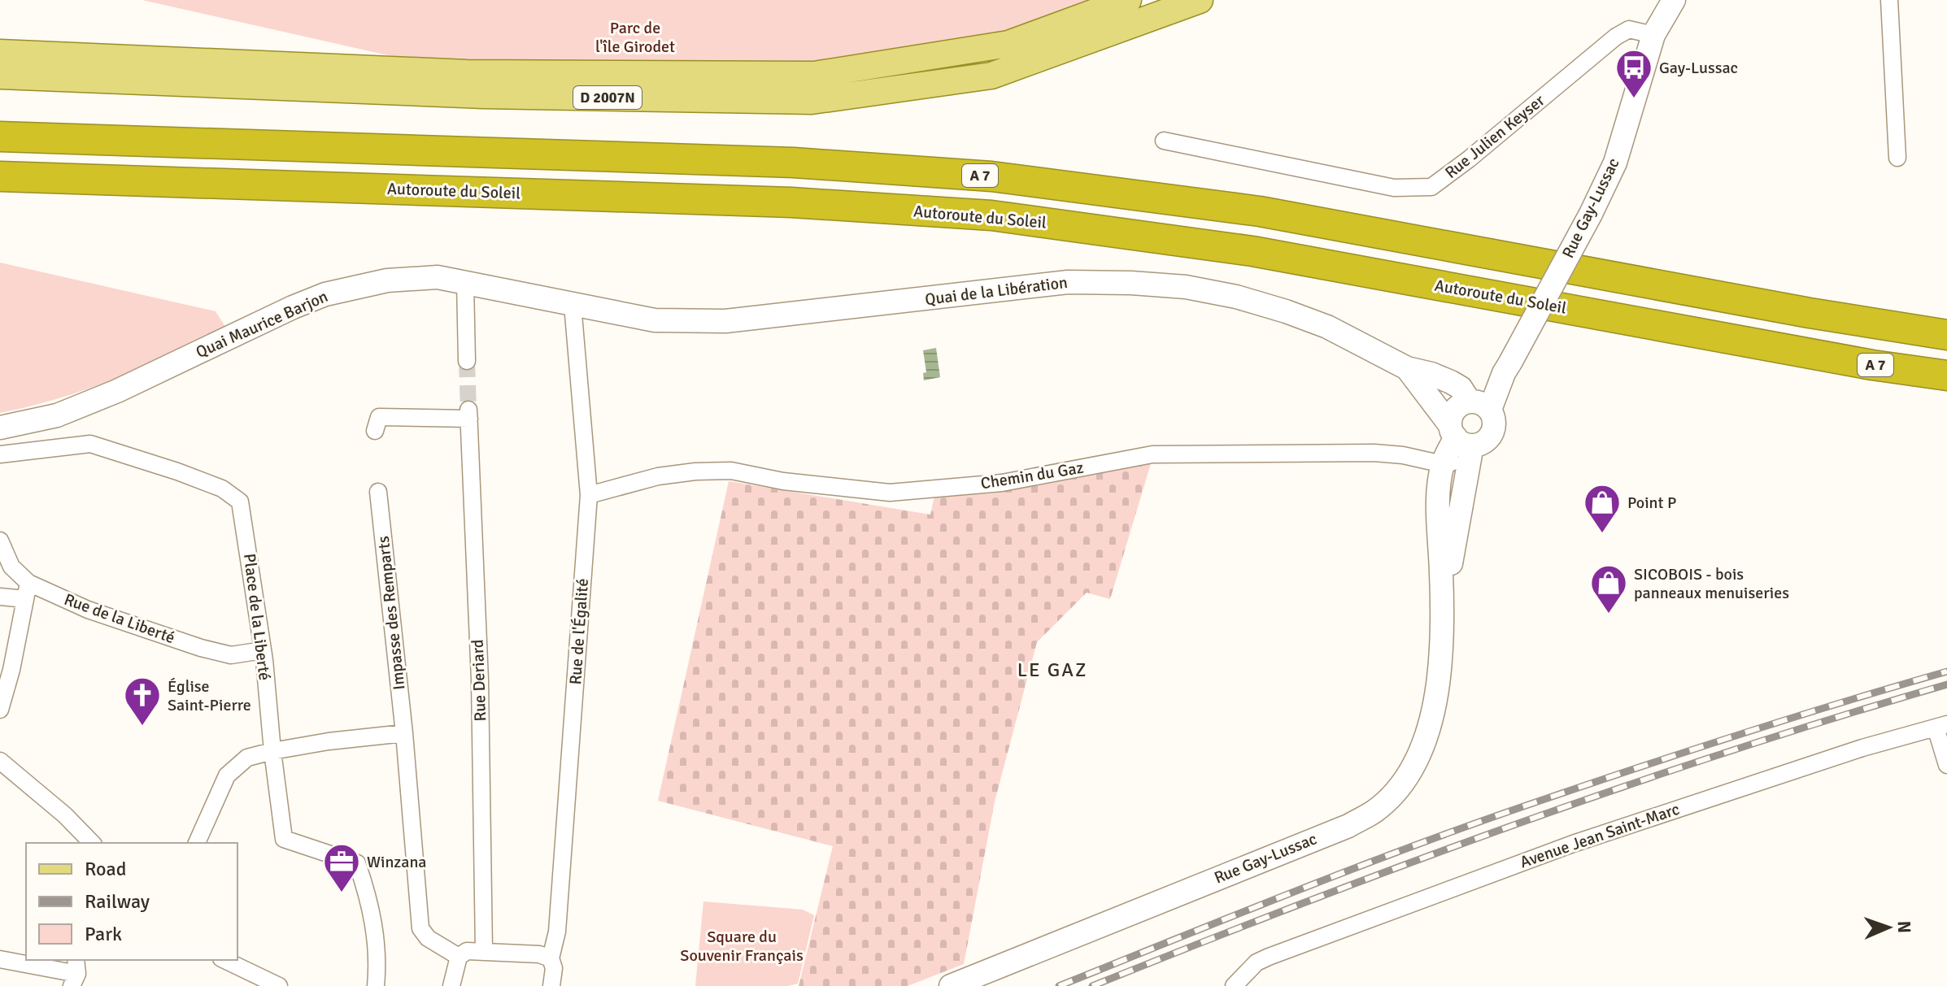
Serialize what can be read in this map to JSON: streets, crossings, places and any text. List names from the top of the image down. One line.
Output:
{"streets":{"highway":["A 7","Autoroute du Soleil"],"main road":["D 2007N"],"street":["Rue Julien Keyser","Rue Gay-Lussac","Quai de la Libération","Quai Maurice Barjon","Chemin du Gaz","Impasse des Remparts","Place de la Liberté","Rue de la Liberté","Rue de l'Égalité","Rue Deriard","Avenue Jean Saint-Marc"]},"crossings":[["Rue Julien Keyser","Rue Gay-Lussac"],["Rue Gay-Lussac","Quai de la Libération"],["Rue Gay-Lussac","Chemin du Gaz"],["Quai de la Libération","Quai Maurice Barjon"],["Quai de la Libération","Rue de l'Égalité"],["Quai Maurice Barjon","Rue de l'Égalité"],["Chemin du Gaz","Rue de l'Égalité"],["Place de la Liberté","Rue de la Liberté"]],"districts":["LE GAZ"],"parks":["Parc de l'île Girodet","Square du Souvenir Français"],"places":{"bus stop":["Gay-Lussac"],"shop":["Point P","SICOBOIS - bois panneaux menuiseries"],"church":["Église Saint-Pierre"],"office":["Winzana"]},"legend":["Road","Railway","Park"],"north":"right"}
